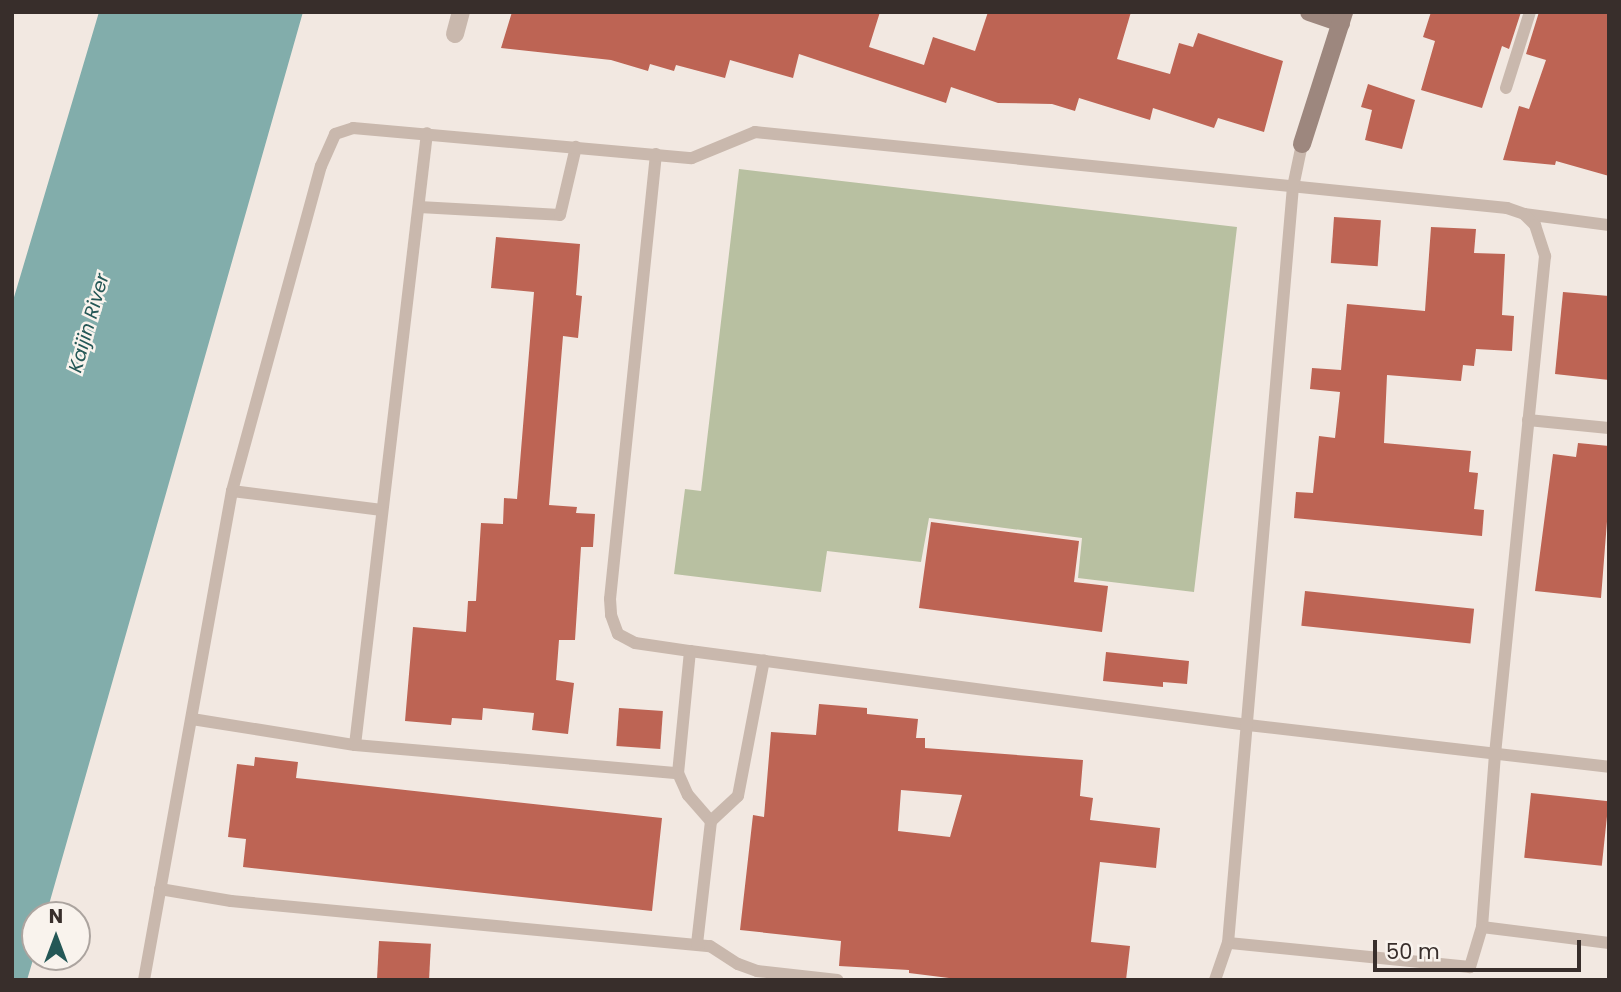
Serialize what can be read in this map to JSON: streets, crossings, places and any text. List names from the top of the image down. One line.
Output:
{"water":["Kaijin River"],"scale_bar":"50 m","north":"top"}
